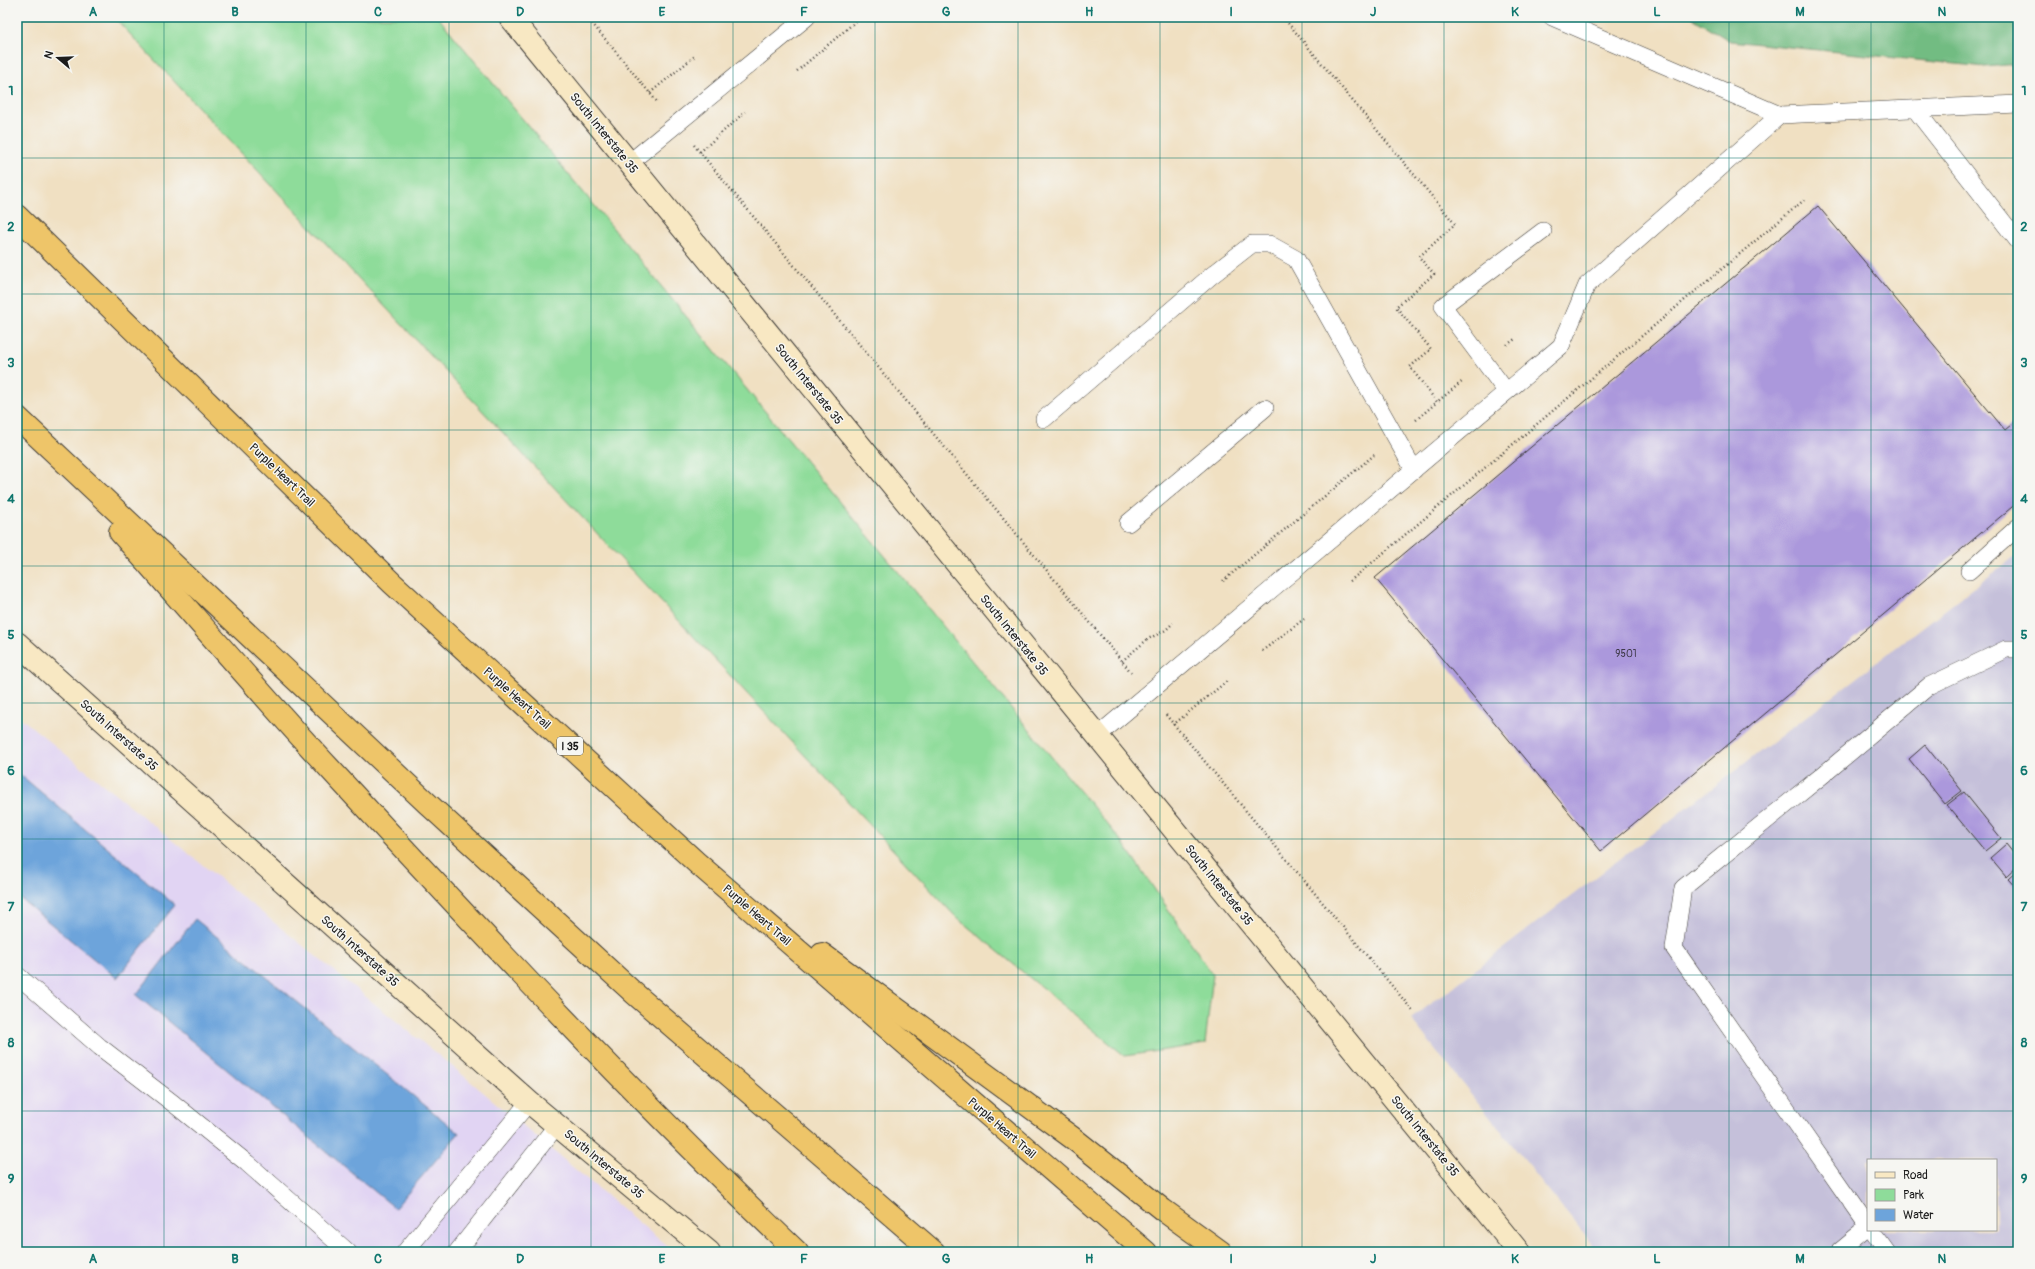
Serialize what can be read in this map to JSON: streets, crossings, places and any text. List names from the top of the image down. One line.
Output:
{"streets":{"highway":["Purple Heart Trail","I 35"],"main road":["South Interstate 35"]},"house_numbers":["9501"],"legend":["Road","Park","Water"],"north":"left","grid":{"columns":["A","B","C","D","E","F","G","H","I","J","K","L","M","N"],"rows":["1","2","3","4","5","6","7","8","9"]}}
